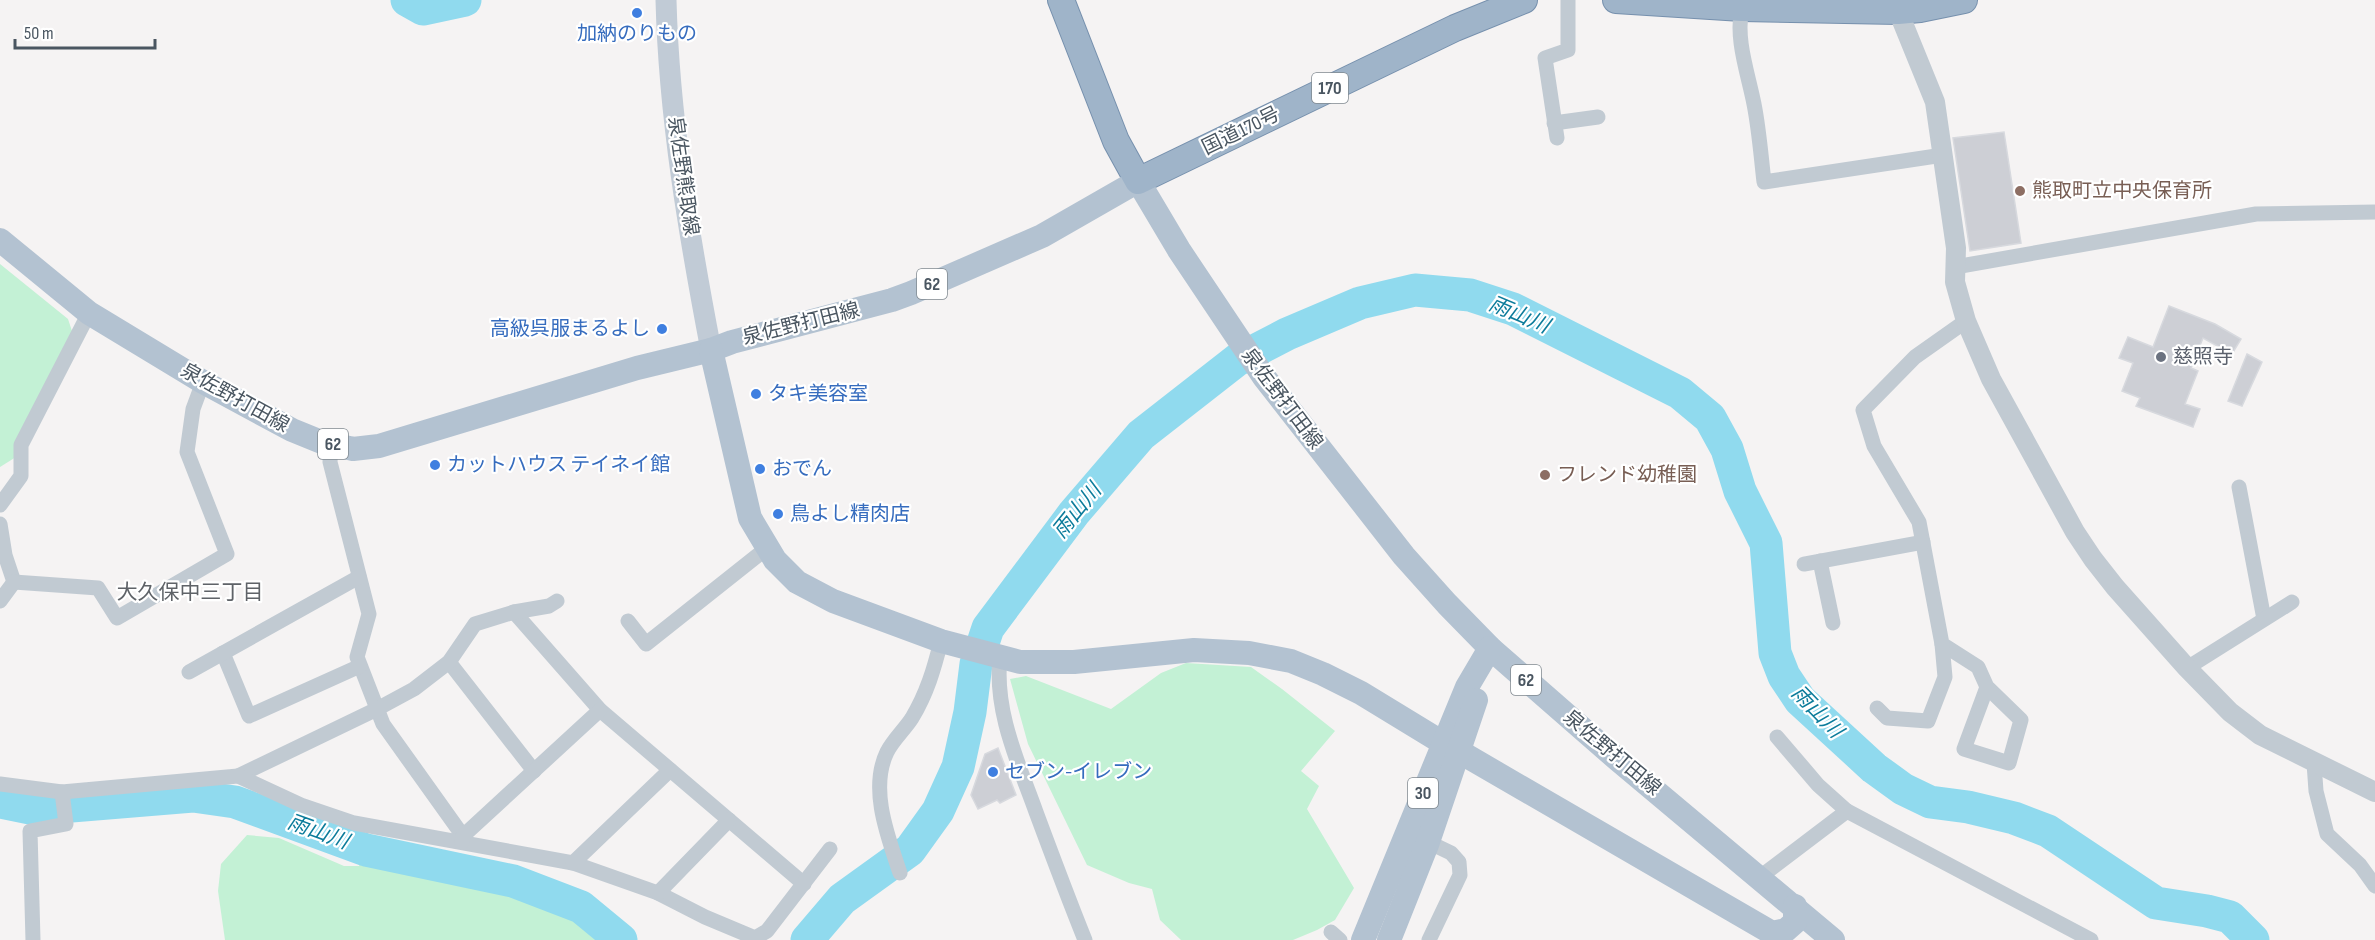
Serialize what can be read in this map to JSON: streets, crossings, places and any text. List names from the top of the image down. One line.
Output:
{"streets":{"highway":["170","国道170号"],"main road":["泉佐野熊取線","62","泉佐野打田線","30"]},"crossings":[["国道170号","泉佐野打田線"],["泉佐野熊取線","泉佐野打田線"],["泉佐野打田線","30"]],"districts":["大久保中三丁目"],"water":["雨山川"],"places":["加納のりもの","熊取町立中央保育所","高級呉服まるよし","慈照寺","タキ美容室","カットハウス テイネイ館","おでん","フレンド幼稚園","鳥よし精肉店","セブン-イレブン"],"scale_bar":"50 m"}
